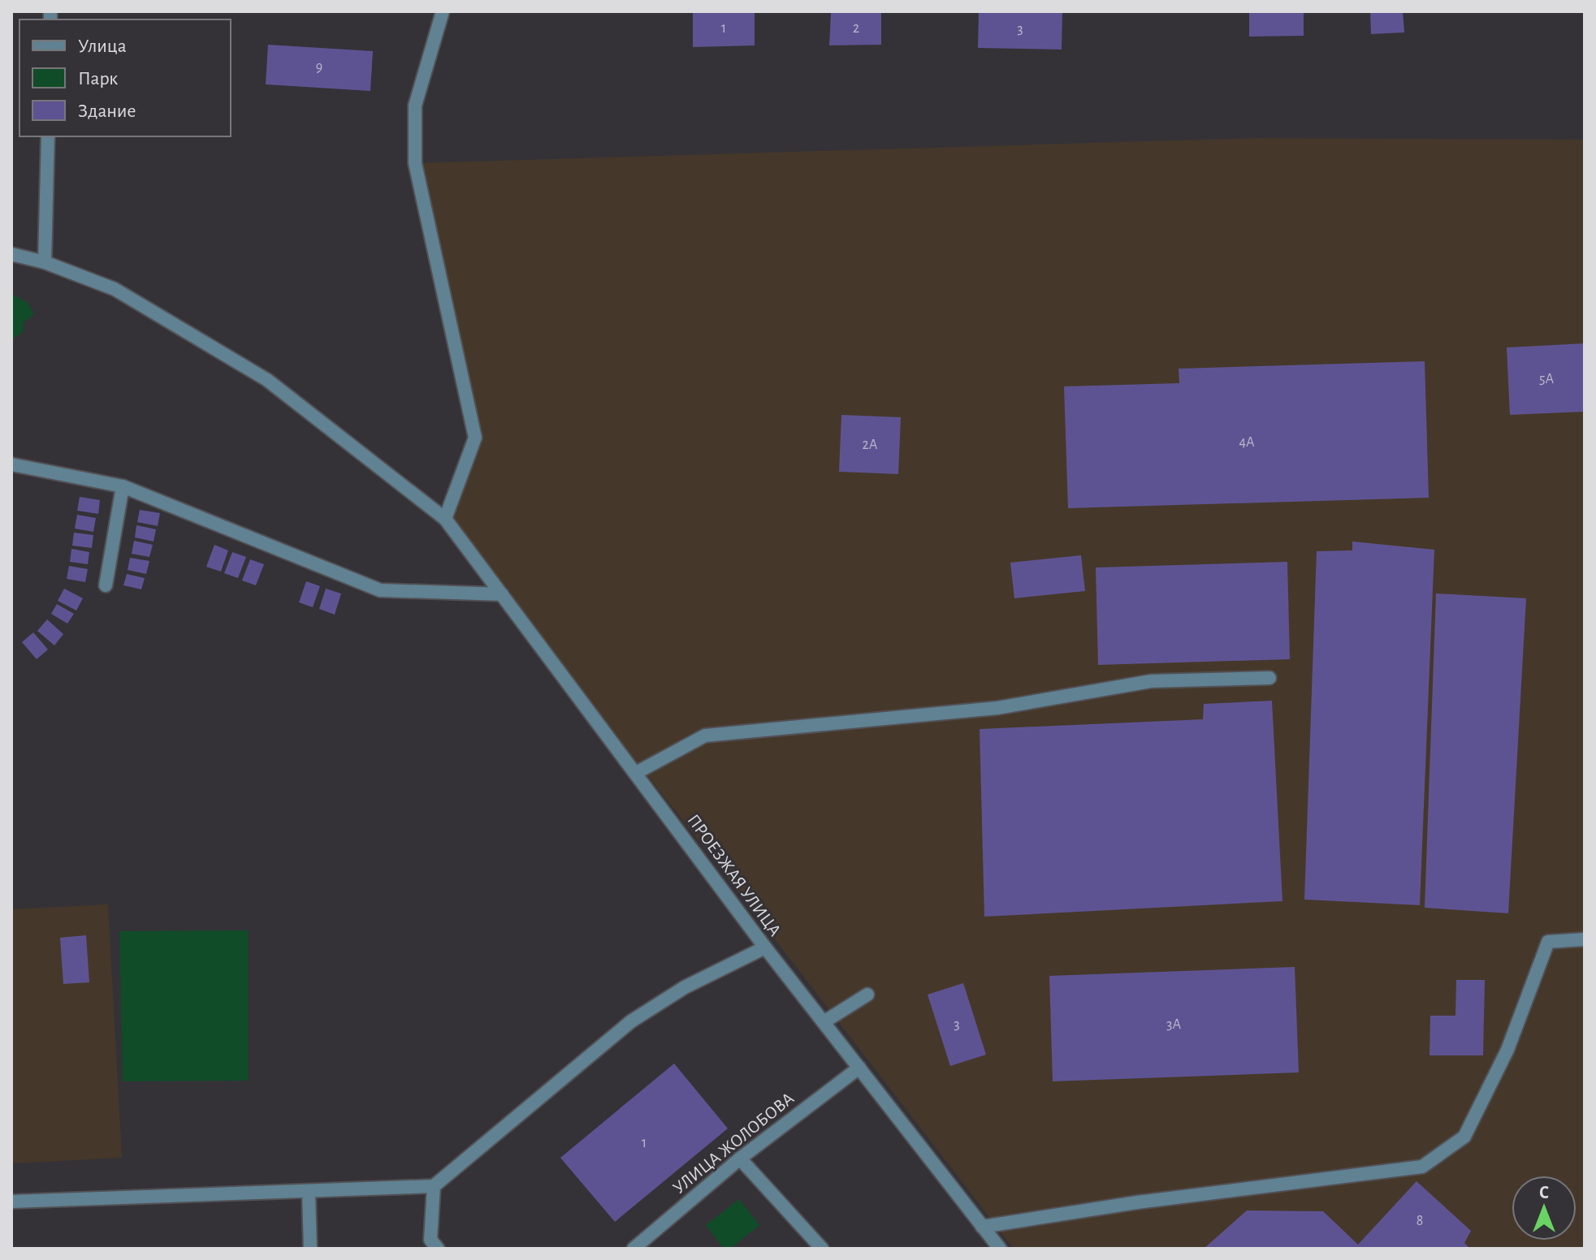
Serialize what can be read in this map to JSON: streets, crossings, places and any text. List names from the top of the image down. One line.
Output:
{"streets":{"street":["ПРОЕЗЖАЯ УЛИЦА","УЛИЦА ЖОЛОБОВА"]},"crossings":[["ПРОЕЗЖАЯ УЛИЦА","УЛИЦА ЖОЛОБОВА"]],"house_numbers":["1","2","3","9","5А","4А","2А","3","3А","1","8"],"legend":["Улица","Парк","Здание"],"north":"top"}
